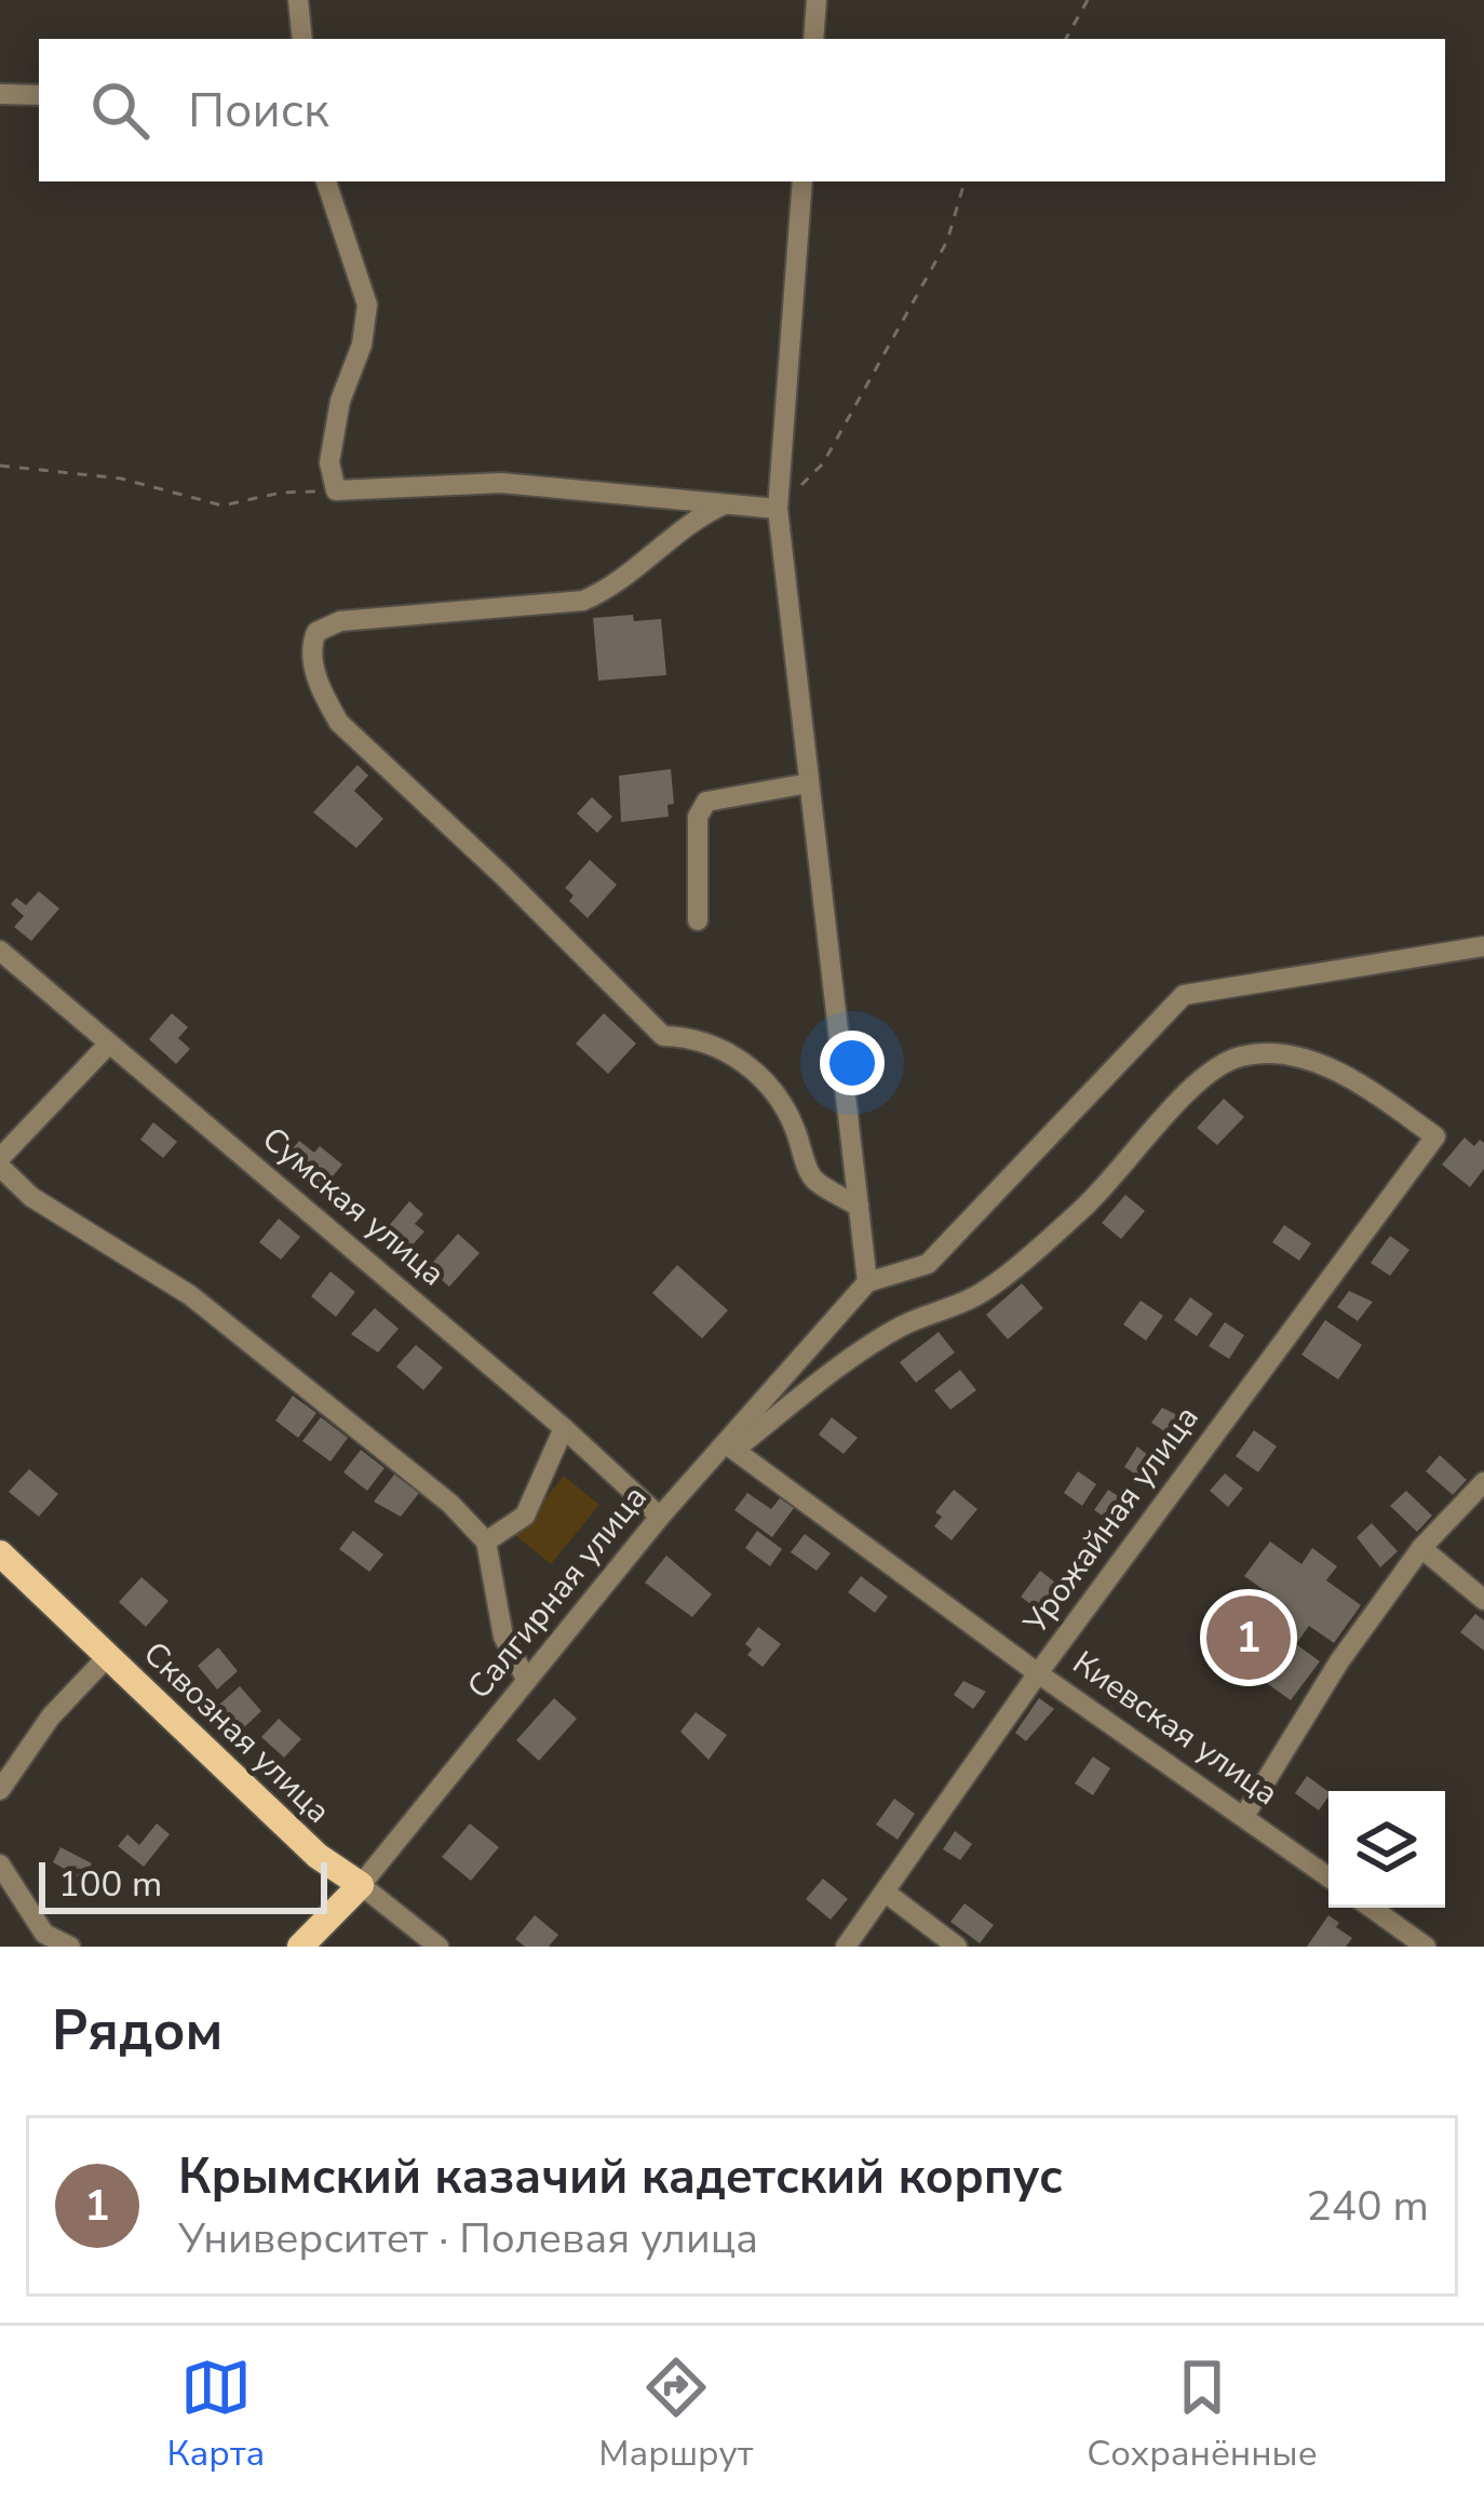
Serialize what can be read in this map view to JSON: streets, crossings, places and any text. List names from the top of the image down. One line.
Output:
{"streets":{"main road":["Салгирная улица","Сквозная улица"],"street":["Сумская улица","Урожайная улица","Киевская улица"]},"crossings":[["Сумская улица","Салгирная улица"],["Урожайная улица","Салгирная улица"],["Урожайная улица","Киевская улица"],["Салгирная улица","Киевская улица"],["Салгирная улица","Сквозная улица"]],"scale_bar":"100 m","page":{"search":"Поиск","pins":"1","scale":"100 m","heading":"Рядом","list":[{"mark":"1","name":"Крымский казачий кадетский корпус","note":"Университет · Полевая улица","value":"240 m"}],"nav":["Карта","Маршрут","Сохранённые"]}}
